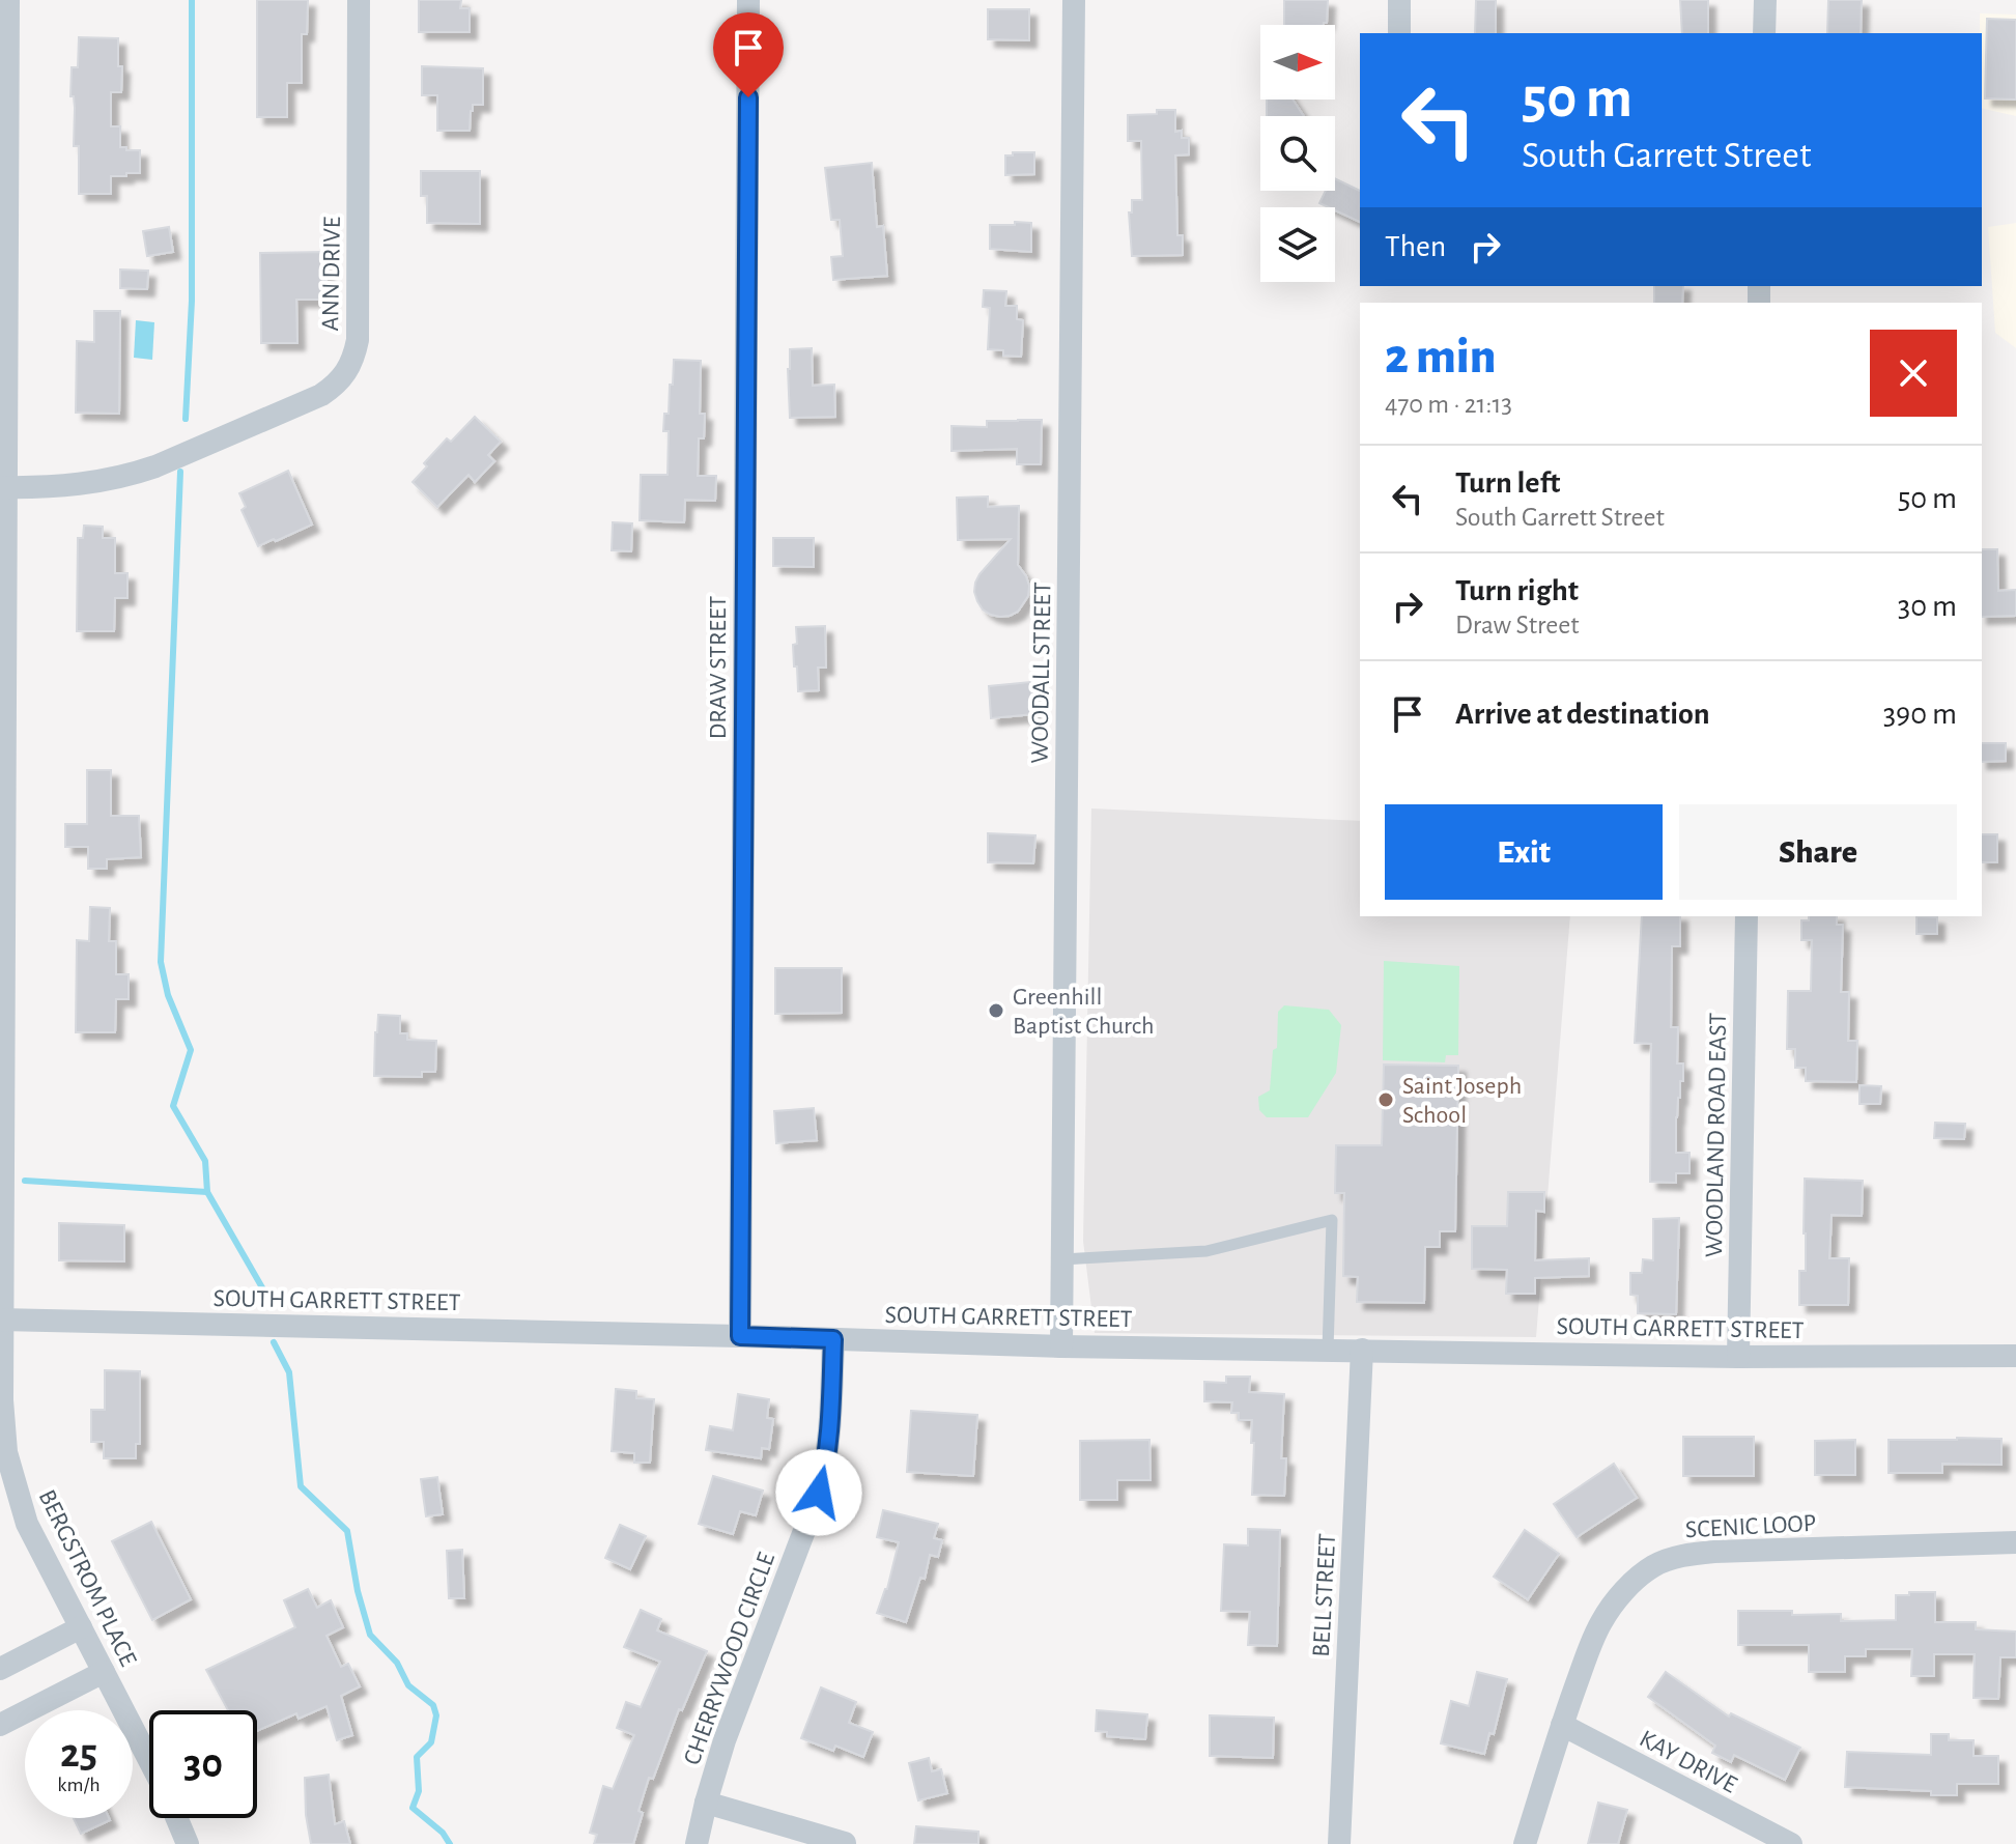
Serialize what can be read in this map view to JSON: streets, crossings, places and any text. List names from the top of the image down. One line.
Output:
{"streets":{"street":["ANN DRIVE","DRAW STREET","WOODALL STREET","WOODLAND ROAD EAST","SOUTH GARRETT STREET","SCENIC LOOP","BERGSTROM PLACE","BELL STREET","CHERRYWOOD CIRCLE","KAY DRIVE"]},"crossings":[["ANN DRIVE","BERGSTROM PLACE"],["DRAW STREET","SOUTH GARRETT STREET"],["WOODALL STREET","SOUTH GARRETT STREET"],["WOODLAND ROAD EAST","SOUTH GARRETT STREET"],["SOUTH GARRETT STREET","BERGSTROM PLACE"],["SOUTH GARRETT STREET","BELL STREET"],["SOUTH GARRETT STREET","CHERRYWOOD CIRCLE"],["SCENIC LOOP","KAY DRIVE"]],"places":["Greenhill Baptist Church","Saint Joseph School"],"north":"right","page":{"turn":["50 m","South Garrett Street"],"then":"Then","heading":["2 min","470 m · 21:13"],"list":[{"name":"Turn left","note":"South Garrett Street","value":"50 m"},{"name":"Turn right","note":"Draw Street","value":"30 m"},{"name":"Arrive at destination","value":"390 m"}],"buttons":["Exit","Share"],"speed":"25 km/h","limit":"30"}}
